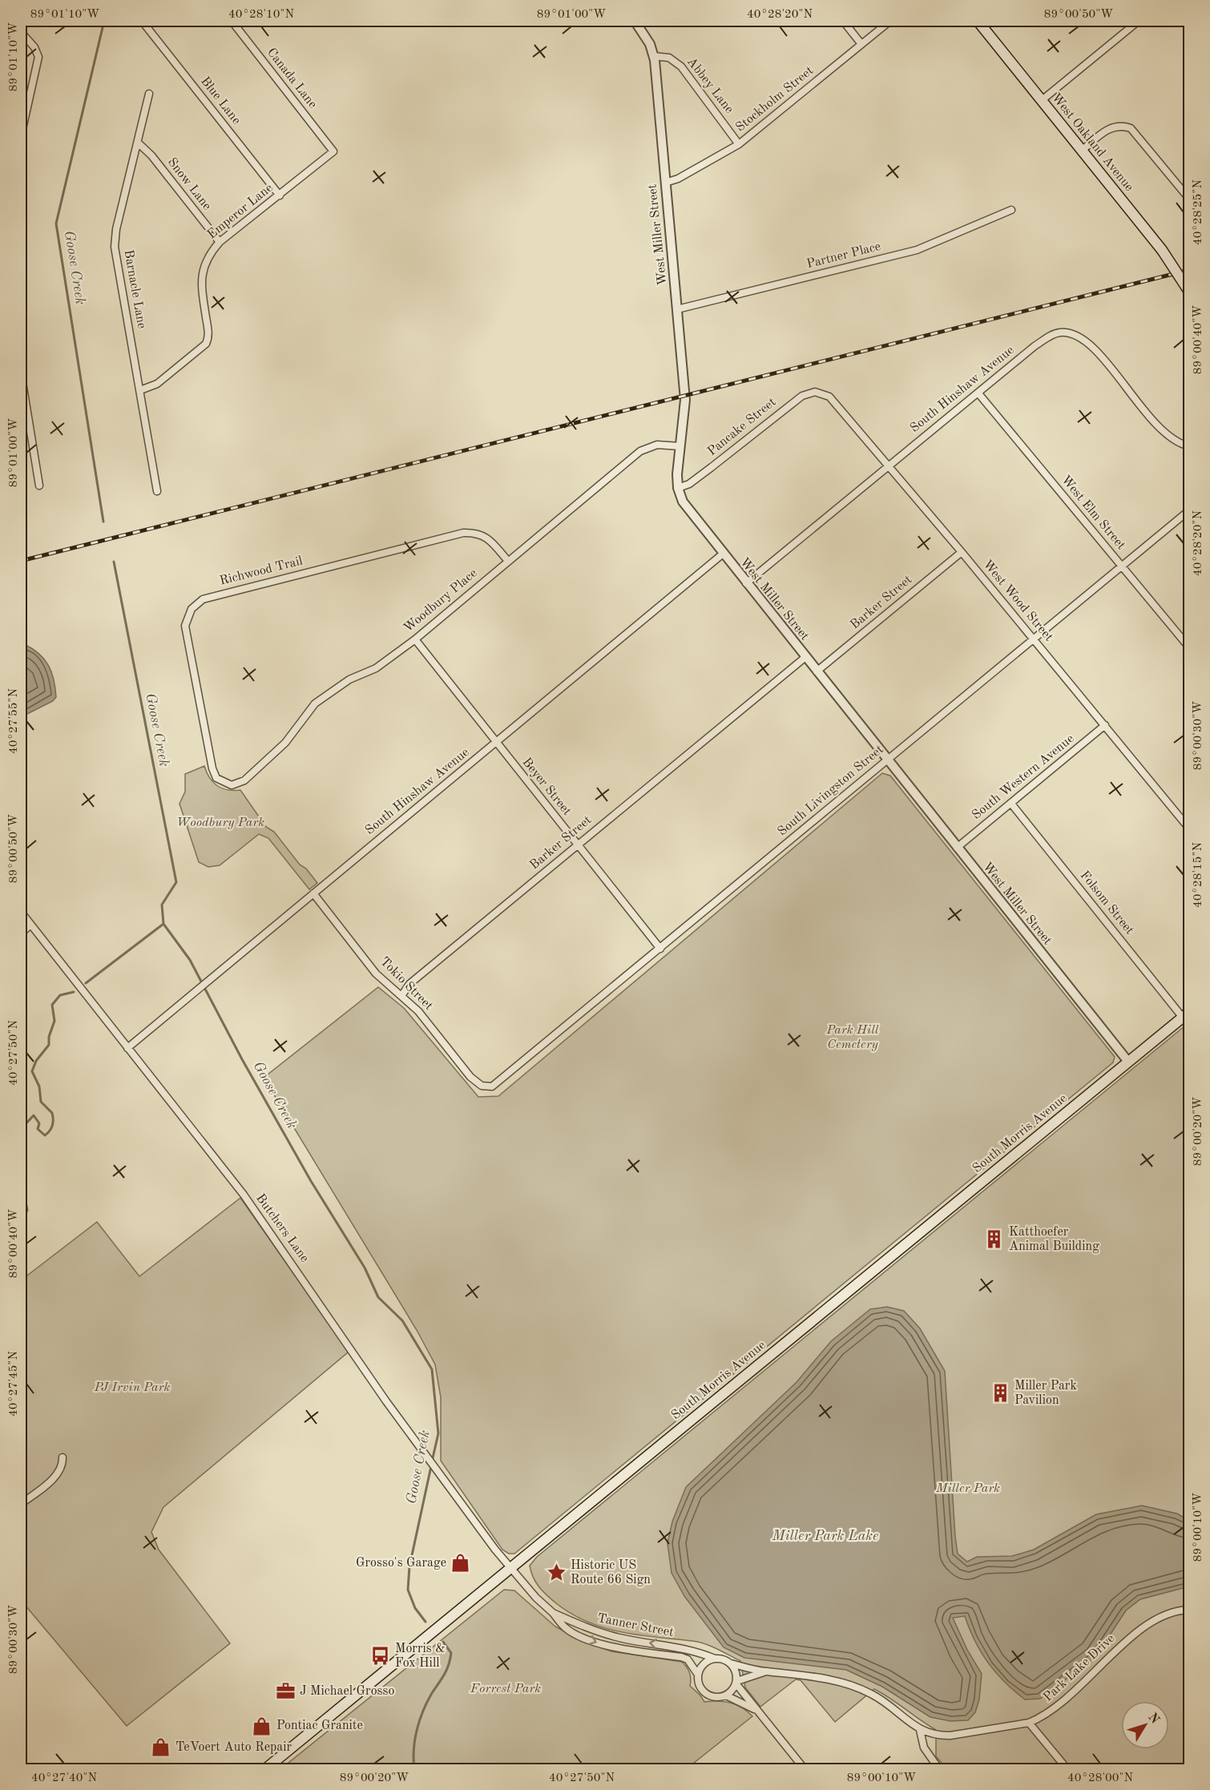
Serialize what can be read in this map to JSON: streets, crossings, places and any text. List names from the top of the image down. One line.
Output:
{"streets":{"main road":["West Oakland Avenue","South Morris Avenue"],"street":["Canada Lane","Abbey Lane","Stockholm Street","Blue Lane","Snow Lane","Emperor Lane","West Miller Street","Partner Place","Barnacle Lane","South Hinshaw Avenue","Pancake Street","West Elm Street","Richwood Trail","Woodbury Place","West Wood Street","Barker Street","South Western Avenue","Beyer Street","South Livingston Street","Folsom Street","Tokio Street","Butchers Lane","Tanner Street","Park Lake Drive"]},"crossings":[["Canada Lane","Emperor Lane"],["Abbey Lane","Stockholm Street"],["Abbey Lane","West Miller Street"],["Stockholm Street","West Miller Street"],["Blue Lane","Emperor Lane"],["Snow Lane","Emperor Lane"],["Snow Lane","Barnacle Lane"],["Emperor Lane","Barnacle Lane"],["West Miller Street","Partner Place"],["West Miller Street","South Hinshaw Avenue"],["West Miller Street","Pancake Street"],["West Miller Street","Woodbury Place"],["West Miller Street","Barker Street"],["West Miller Street","South Western Avenue"],["West Miller Street","South Livingston Street"],["West Miller Street","South Morris Avenue"],["South Hinshaw Avenue","West Elm Street"],["South Hinshaw Avenue","West Wood Street"],["South Hinshaw Avenue","Beyer Street"],["South Hinshaw Avenue","Tokio Street"],["South Hinshaw Avenue","Butchers Lane"],["Pancake Street","West Wood Street"],["West Elm Street","South Livingston Street"],["Richwood Trail","Woodbury Place"],["Woodbury Place","Beyer Street"],["West Wood Street","Barker Street"],["West Wood Street","South Western Avenue"],["West Wood Street","South Livingston Street"],["Barker Street","Beyer Street"],["Barker Street","Tokio Street"],["South Western Avenue","Folsom Street"],["Beyer Street","South Livingston Street"],["South Livingston Street","Tokio Street"],["Folsom Street","South Morris Avenue"],["South Morris Avenue","Butchers Lane"],["South Morris Avenue","Tanner Street"],["Butchers Lane","Tanner Street"],["Tanner Street","Park Lake Drive"]],"water":["Goose Creek","Miller Park Lake"],"parks":["Woodbury Park","Park Hill Cemetery","PJ Irvin Park","Miller Park","Forrest Park"],"places":{"building":["Katthoefer Animal Building","Miller Park Pavilion"],"shop":["Grosso's Garage","Pontiac Granite","TeVoert Auto Repair"],"place":["Historic US Route 66 Sign"],"bus stop":["Morris & Fox Hill"],"office":["J Michael Grosso"]},"north":"top right","coordinates":["89°01'10\"W","40°28'10\"N","89°01'00\"W","40°28'20\"N","89°00'50\"W","40°28'25\"N","89°00'40\"W","40°27'55\"N","89°00'30\"W","40°28'15\"N","40°27'50\"N","89°00'20\"W","40°27'45\"N","89°00'10\"W","40°27'40\"N","40°28'00\"N"]}
